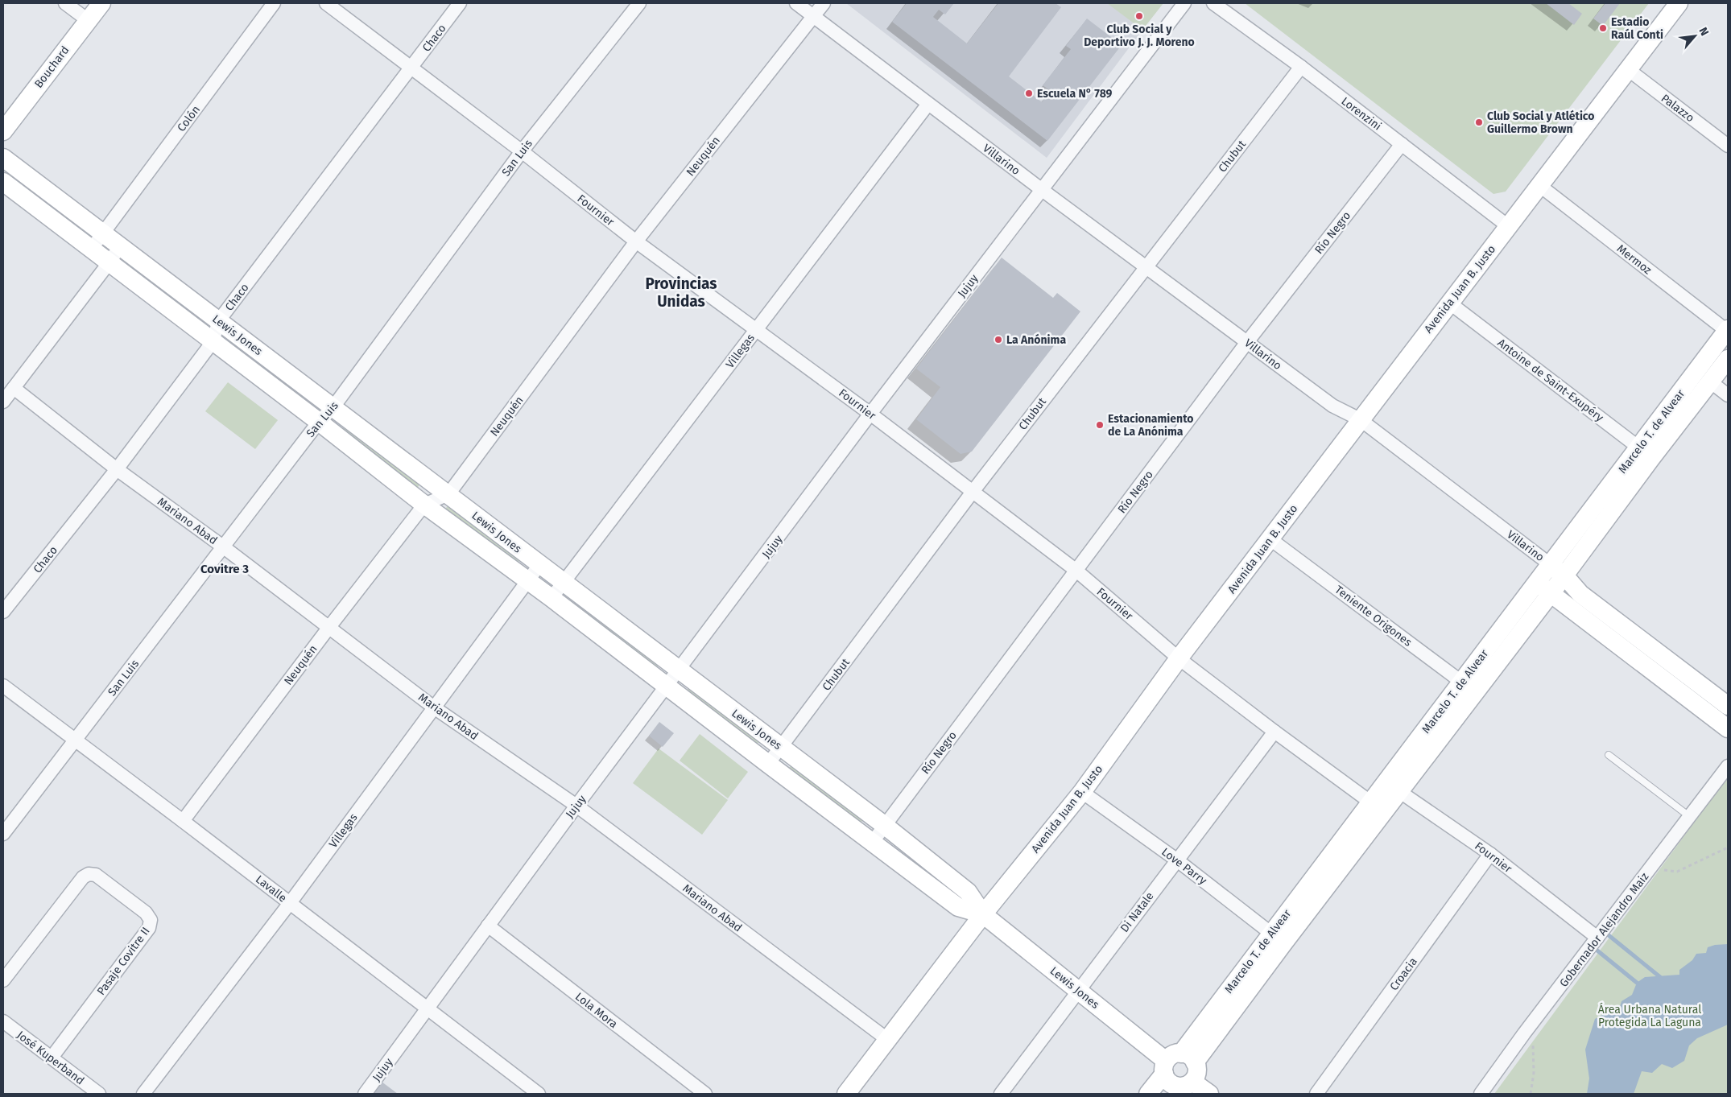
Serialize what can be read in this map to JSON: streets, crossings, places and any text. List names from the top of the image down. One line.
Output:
{"streets":{"main road":["Bouchard","Villarino","Avenida Juan B. Justo","Lewis Jones","Marcelo T. de Alvear"],"street":["Chaco","Palazzo","Lorenzini","Colón","Neuquén","Chubut","San Luis","Fournier","Río Negro","Mermoz","Jujuy","Villegas","Antoine de Saint-Exupéry","Mariano Abad","Teniente Origones","Love Parry","Lavalle","Di Natale","Gobernador Alejandro Maiz","Pasaje Covitre II","Croacia","Lola Mora","José Kuperband"]},"crossings":[["Chaco","Fournier"],["Chaco","Lewis Jones"],["Chaco","Mariano Abad"],["Palazzo","Avenida Juan B. Justo"],["Lorenzini","Chubut"],["Lorenzini","Río Negro"],["Lorenzini","Avenida Juan B. Justo"],["Colón","Lewis Jones"],["Neuquén","Villarino"],["Neuquén","Fournier"],["Neuquén","Lewis Jones"],["Neuquén","Mariano Abad"],["Neuquén","Lavalle"],["Chubut","Villarino"],["Chubut","Fournier"],["Chubut","Lewis Jones"],["San Luis","Fournier"],["San Luis","Lewis Jones"],["San Luis","Mariano Abad"],["San Luis","Lavalle"],["Villarino","Río Negro"],["Villarino","Jujuy"],["Villarino","Avenida Juan B. Justo"],["Villarino","Villegas"],["Villarino","Marcelo T. de Alvear"],["Fournier","Río Negro"],["Fournier","Jujuy"],["Fournier","Avenida Juan B. Justo"],["Fournier","Villegas"],["Fournier","Marcelo T. de Alvear"],["Fournier","Di Natale"],["Fournier","Gobernador Alejandro Maiz"],["Fournier","Croacia"],["Río Negro","Lewis Jones"],["Mermoz","Avenida Juan B. Justo"],["Mermoz","Marcelo T. de Alvear"],["Jujuy","Lewis Jones"],["Jujuy","Mariano Abad"],["Jujuy","Lavalle"],["Jujuy","Lola Mora"],["Avenida Juan B. Justo","Lewis Jones"],["Avenida Juan B. Justo","Antoine de Saint-Exupéry"],["Avenida Juan B. Justo","Mariano Abad"],["Avenida Juan B. Justo","Teniente Origones"],["Avenida Juan B. Justo","Love Parry"],["Lewis Jones","Villegas"],["Lewis Jones","Marcelo T. de Alvear"],["Lewis Jones","Di Natale"],["Villegas","Mariano Abad"],["Villegas","Lavalle"],["Antoine de Saint-Exupéry","Marcelo T. de Alvear"],["Marcelo T. de Alvear","Teniente Origones"],["Marcelo T. de Alvear","Love Parry"],["Love Parry","Di Natale"],["Pasaje Covitre II","José Kuperband"]],"districts":["Provincias Unidas","Covitre 3"],"parks":["Área Urbana Natural Protegida La Laguna"],"places":["Club Social y Deportivo J. J. Moreno","Estadio Raúl Conti","Escuela N° 789","Club Social y Atlético Guillermo Brown","La Anónima","Estacionamiento de La Anónima"],"north":"top right"}
